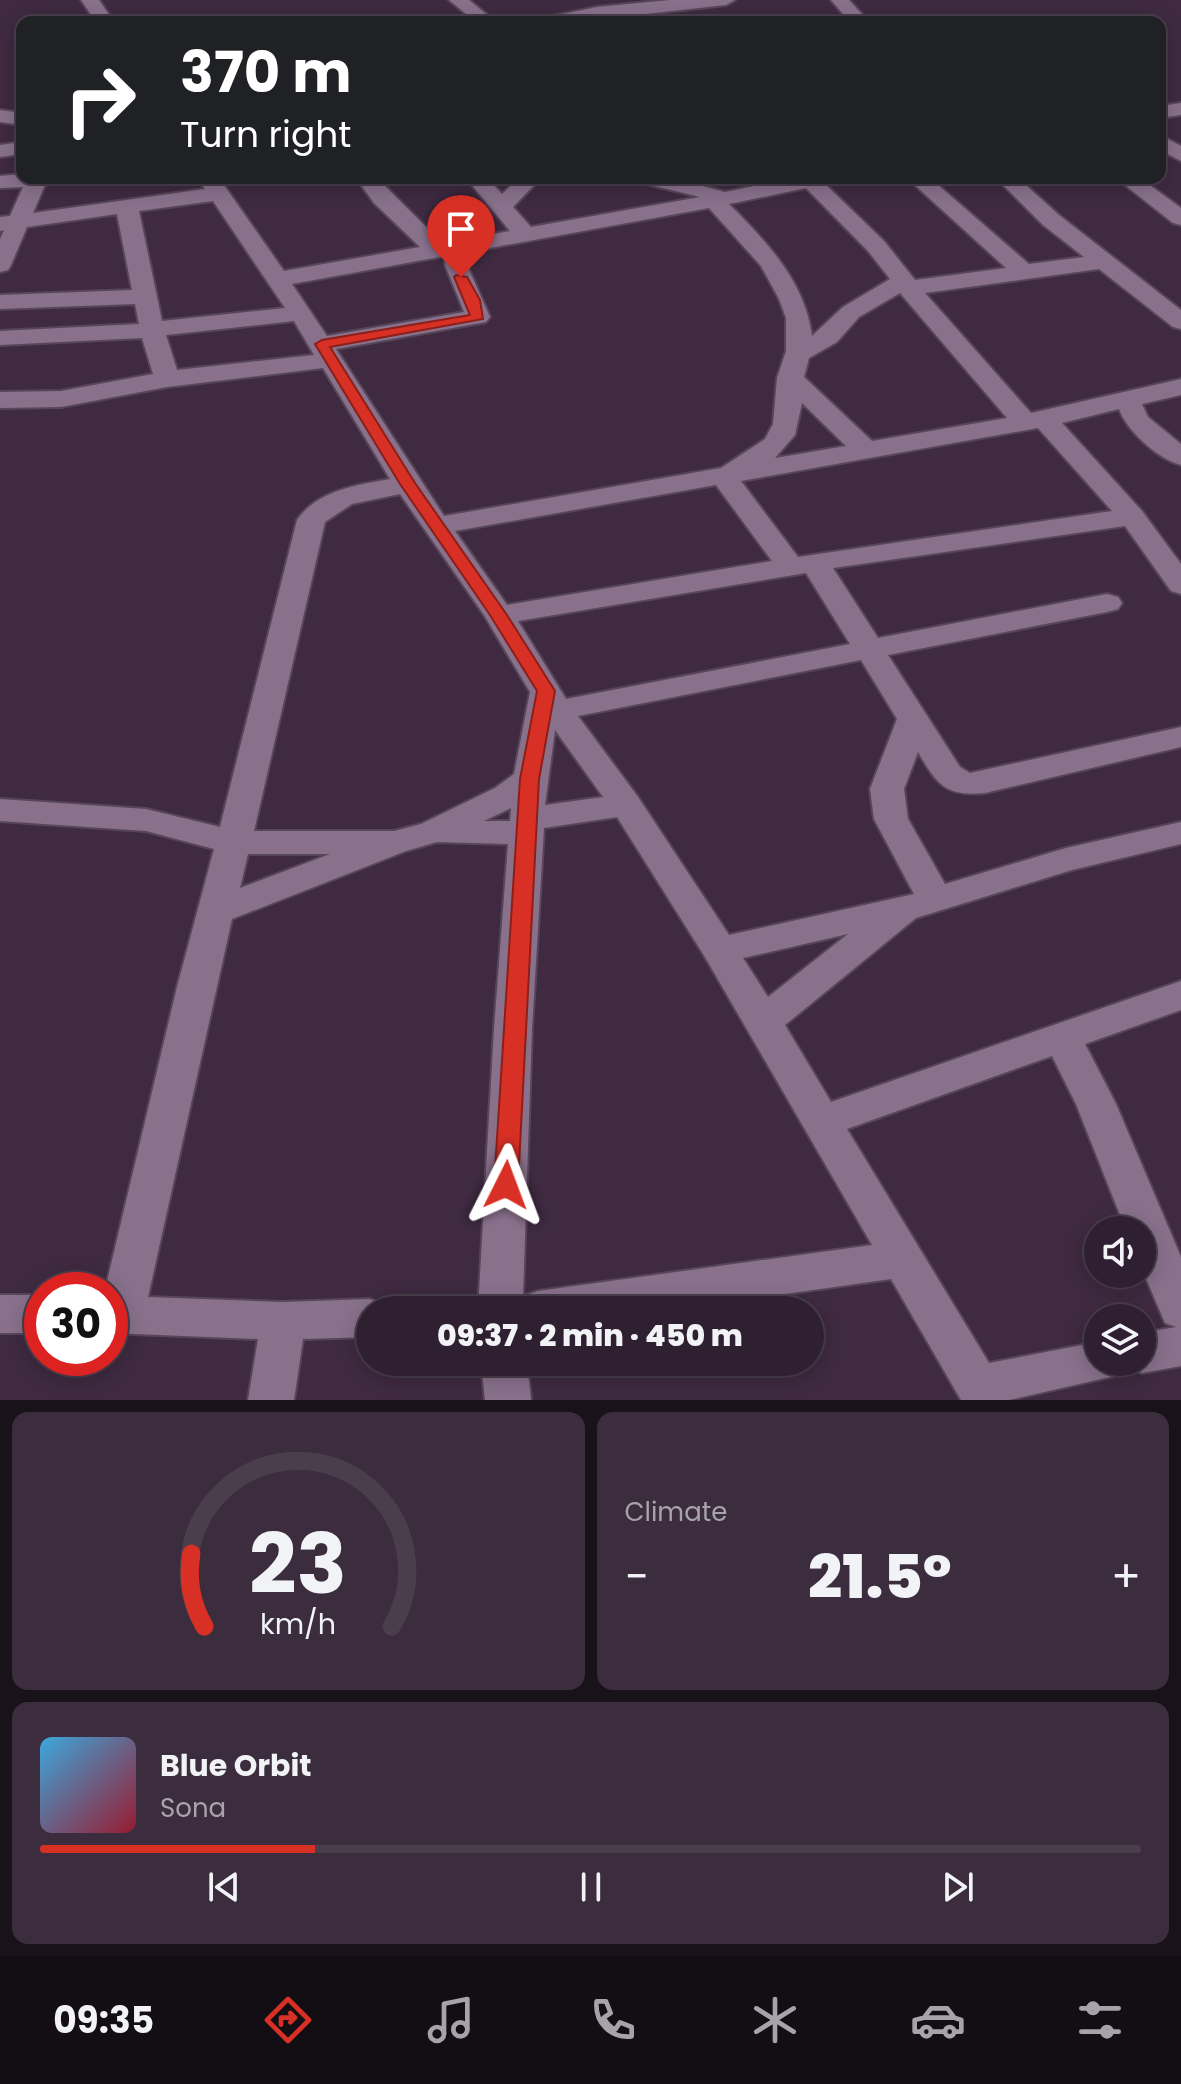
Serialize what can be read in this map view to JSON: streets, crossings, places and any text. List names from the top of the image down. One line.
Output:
{"page":{"turn":["370 m","Turn right"],"limit":"30","trip":"09:37 · 2 min · 450 m","tile":"Climate","heat":["−","21.5°","+"],"song":["Blue Orbit","Sona"],"tabs":"09:35","gauge":["23","km/h"]}}
